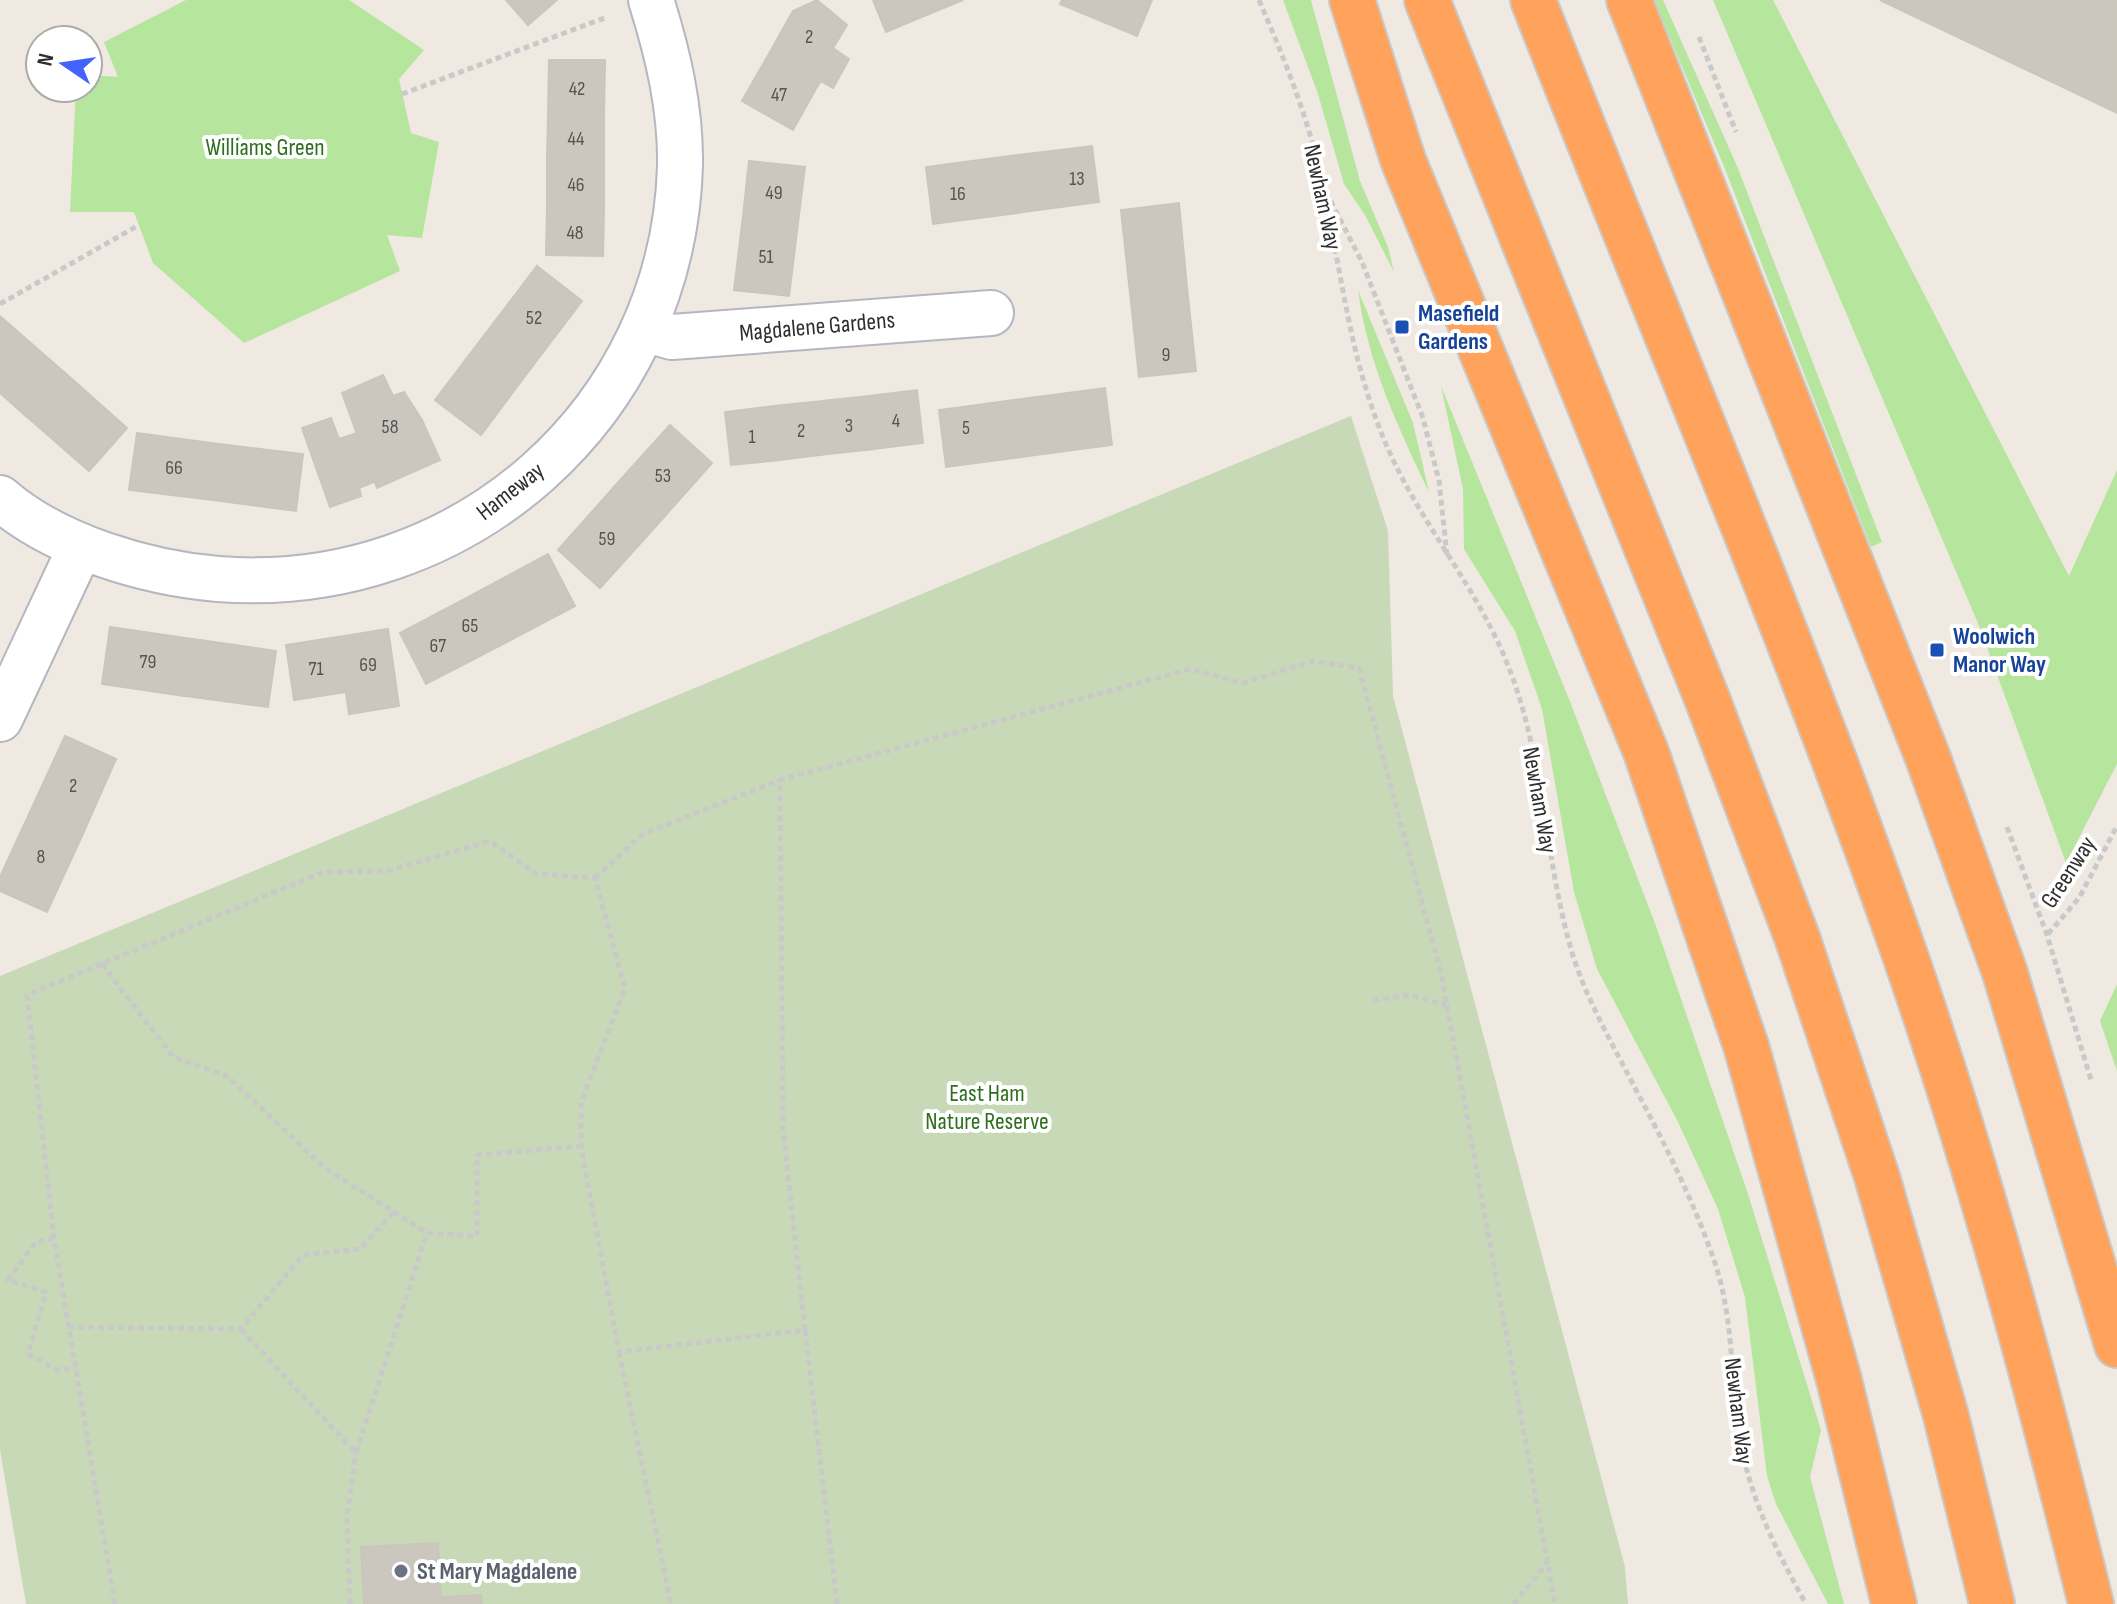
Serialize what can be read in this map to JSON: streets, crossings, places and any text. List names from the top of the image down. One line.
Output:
{"streets":{"street":["Magdalene Gardens","Hameway"],"path":["Newham Way","Greenway"]},"crossings":[["Magdalene Gardens","Hameway"]],"parks":["Williams Green","East Ham Nature Reserve"],"places":{"transit":["Masefield Gardens","Woolwich Manor Way"],"other":["St Mary Magdalene"]},"house_numbers":["2","42","47","44","13","46","49","16","48","51","52","9","4","3","58","5","2","1","66","53","59","65","67","79","69","71","2","8"],"north":"left"}
